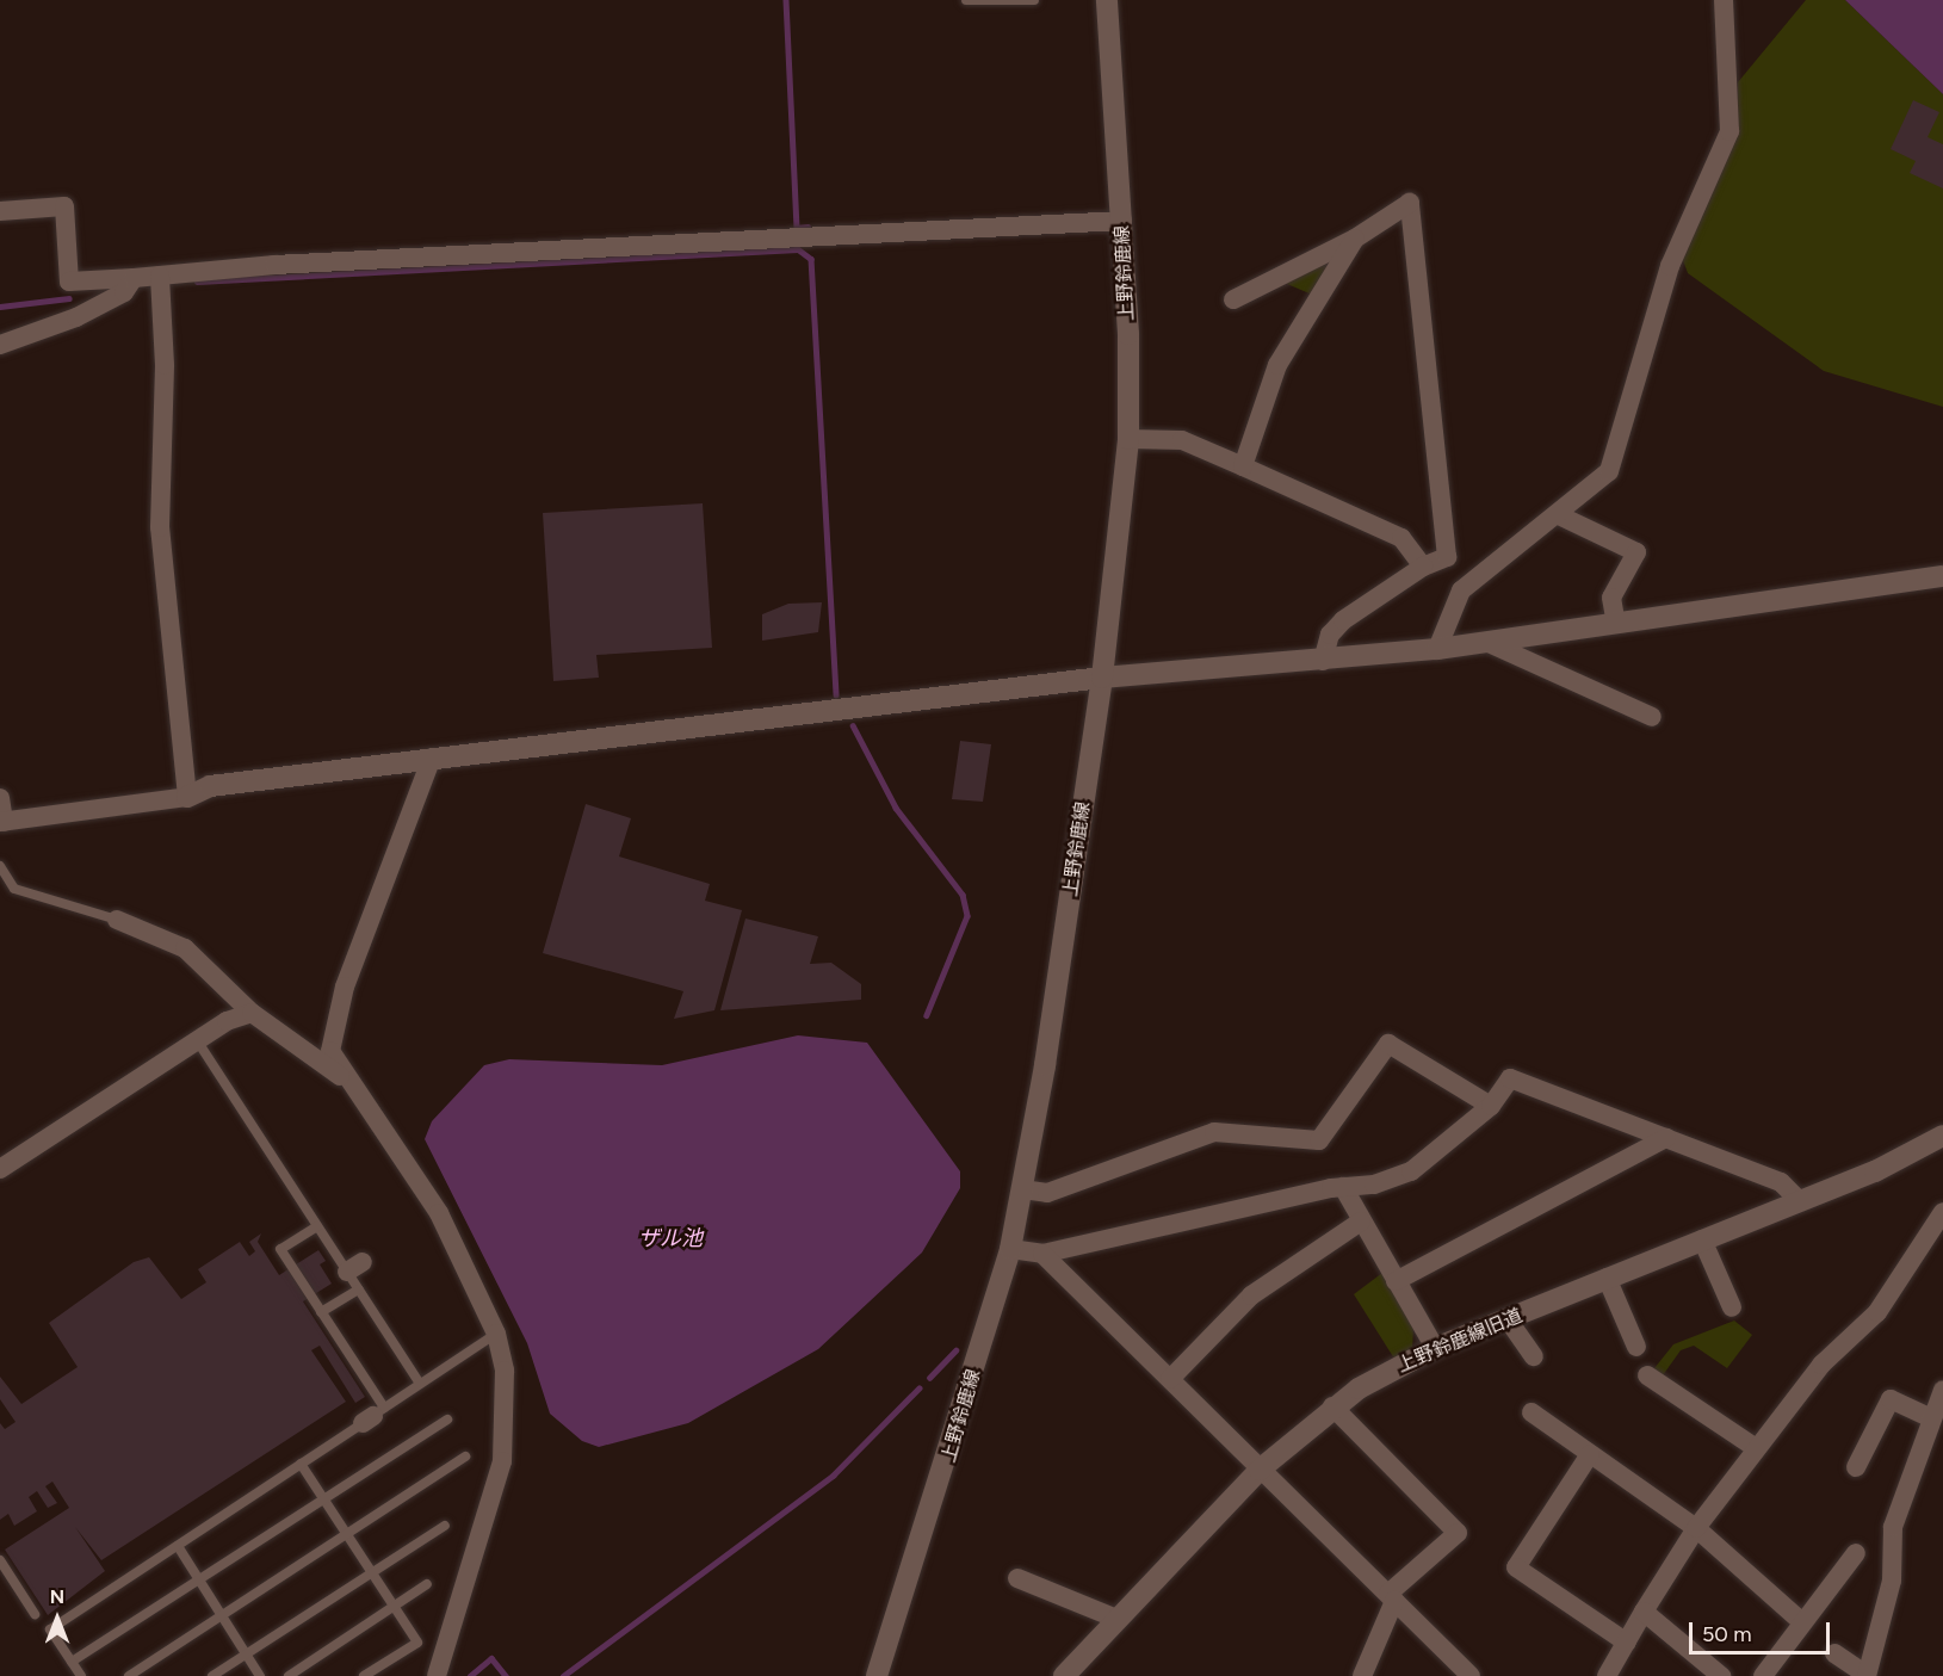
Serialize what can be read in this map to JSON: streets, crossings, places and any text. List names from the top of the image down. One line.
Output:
{"streets":{"street":["上野鈴鹿線","上野鈴鹿線旧道"]},"water":["ザル池"],"scale_bar":"50 m","north":"top"}
